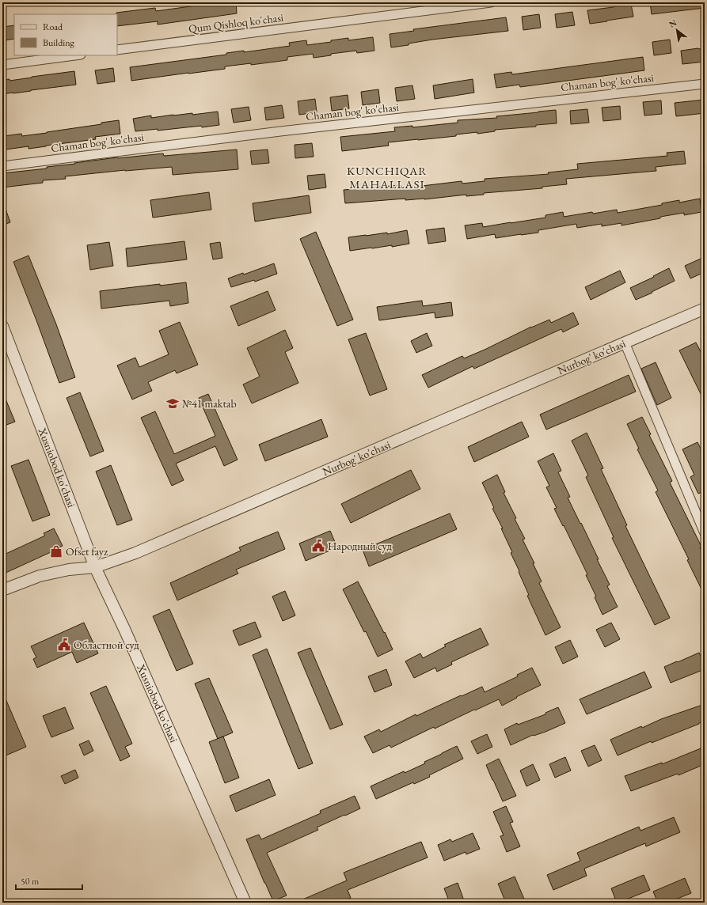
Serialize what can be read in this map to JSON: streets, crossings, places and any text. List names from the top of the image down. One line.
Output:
{"streets":{"street":["Qum Qishloq ko'chasi","Chaman bog' ko'chasi","Nurbog' ko'chasi","Xusniobod ko'chasi"]},"crossings":[["Nurbog' ko'chasi","Xusniobod ko'chasi"]],"districts":["KUNCHIQAR MAHALLASI"],"places":{"school or university":["№41 maktab"],"public building":["Народный суд","Областной суд"],"shop":["Ofset fayz"]},"legend":["Road","Building"],"scale_bar":"50 m","north":"top left"}
